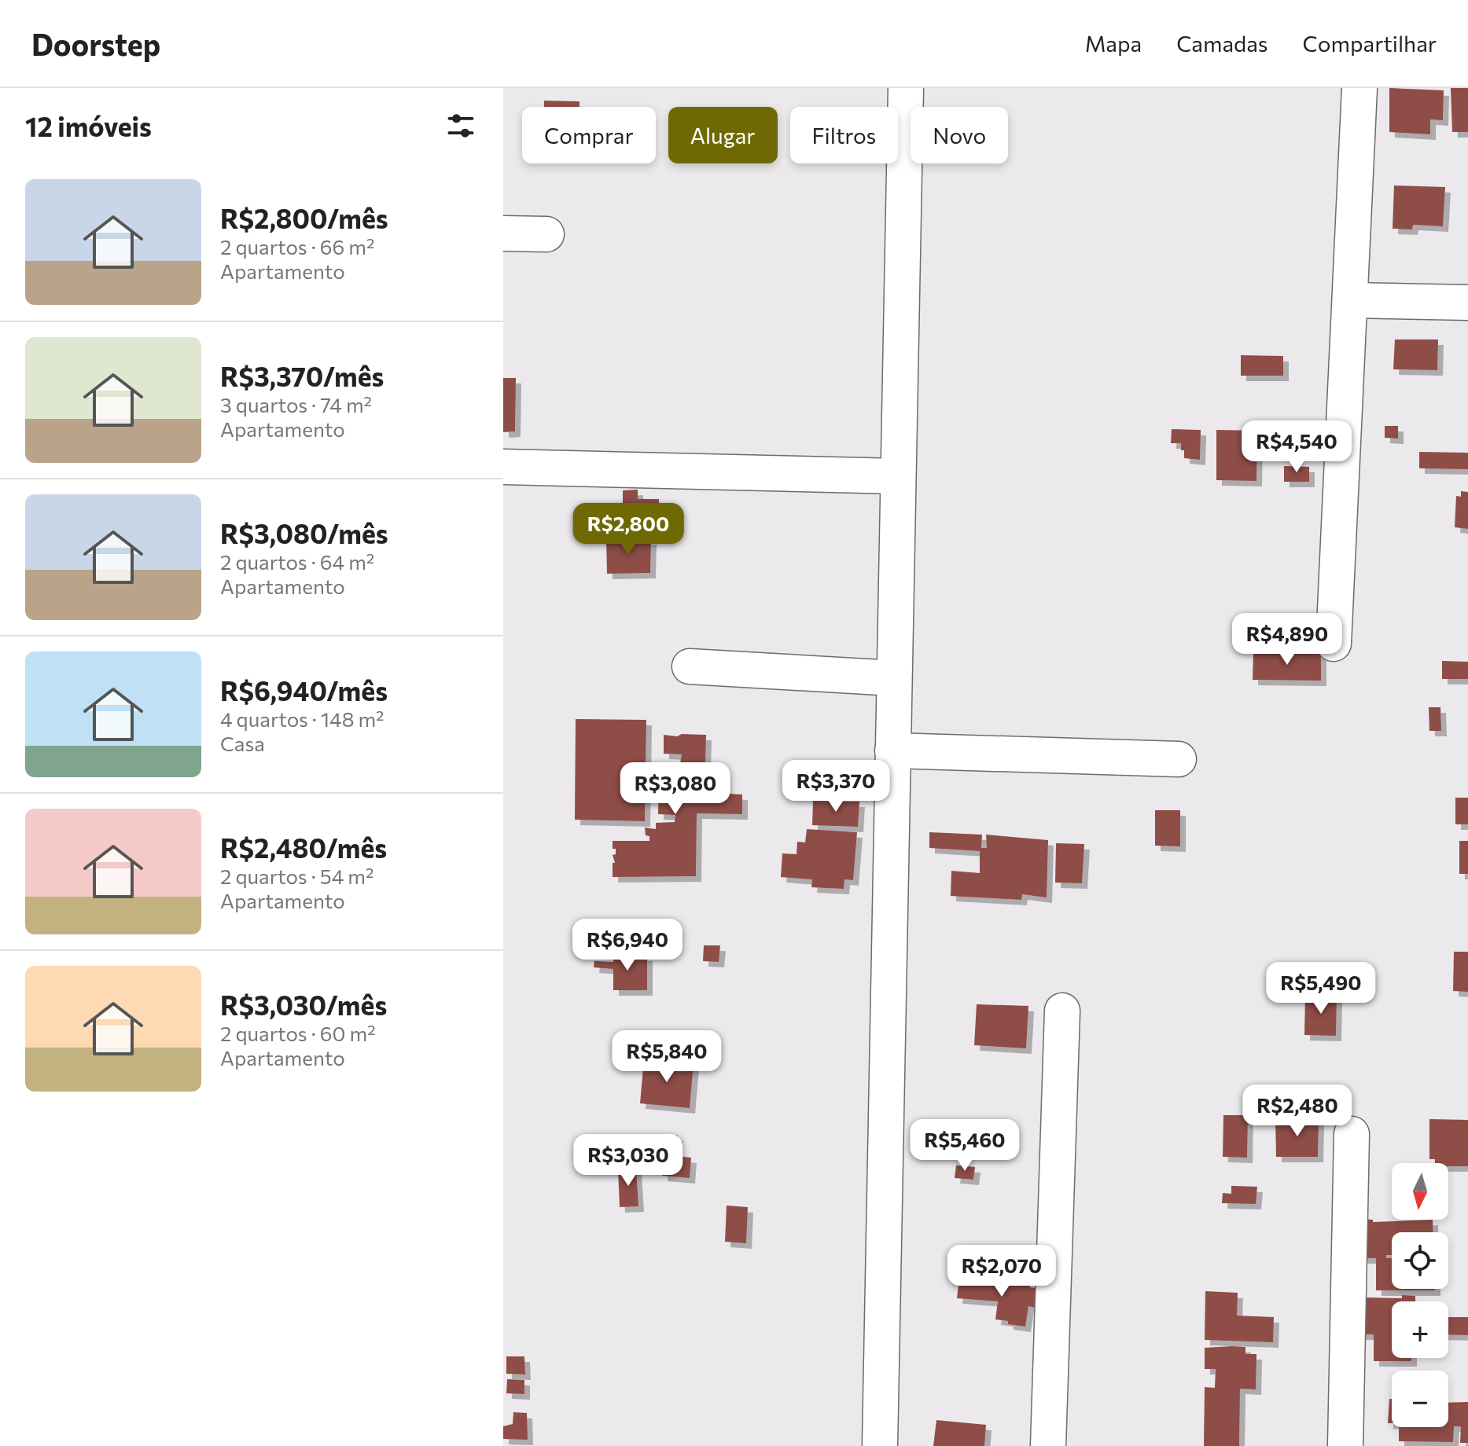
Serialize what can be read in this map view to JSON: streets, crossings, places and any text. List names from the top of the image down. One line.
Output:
{"north":"bottom","page":{"header":"Doorstep","nav":["Mapa","Camadas","Compartilhar"],"heading":"12 imóveis","chip":["Comprar","Alugar","Filtros","Novo"],"list":[{"name":"R$2,800/mês","note":"2 quartos · 66 m² · Apartamento"},{"name":"R$3,370/mês","note":"3 quartos · 74 m² · Apartamento"},{"name":"R$3,080/mês","note":"2 quartos · 64 m² · Apartamento"},{"name":"R$6,940/mês","note":"4 quartos · 148 m² · Casa"},{"name":"R$2,480/mês","note":"2 quartos · 54 m² · Apartamento"},{"name":"R$3,030/mês","note":"2 quartos · 60 m² · Apartamento"}],"price":["R$4,540","R$2,800","R$4,890","R$3,370","R$3,080","R$6,940","R$5,490","R$5,840","R$2,480","R$5,460","R$3,030","R$2,070"],"map_buttons":["+","−"]}}
